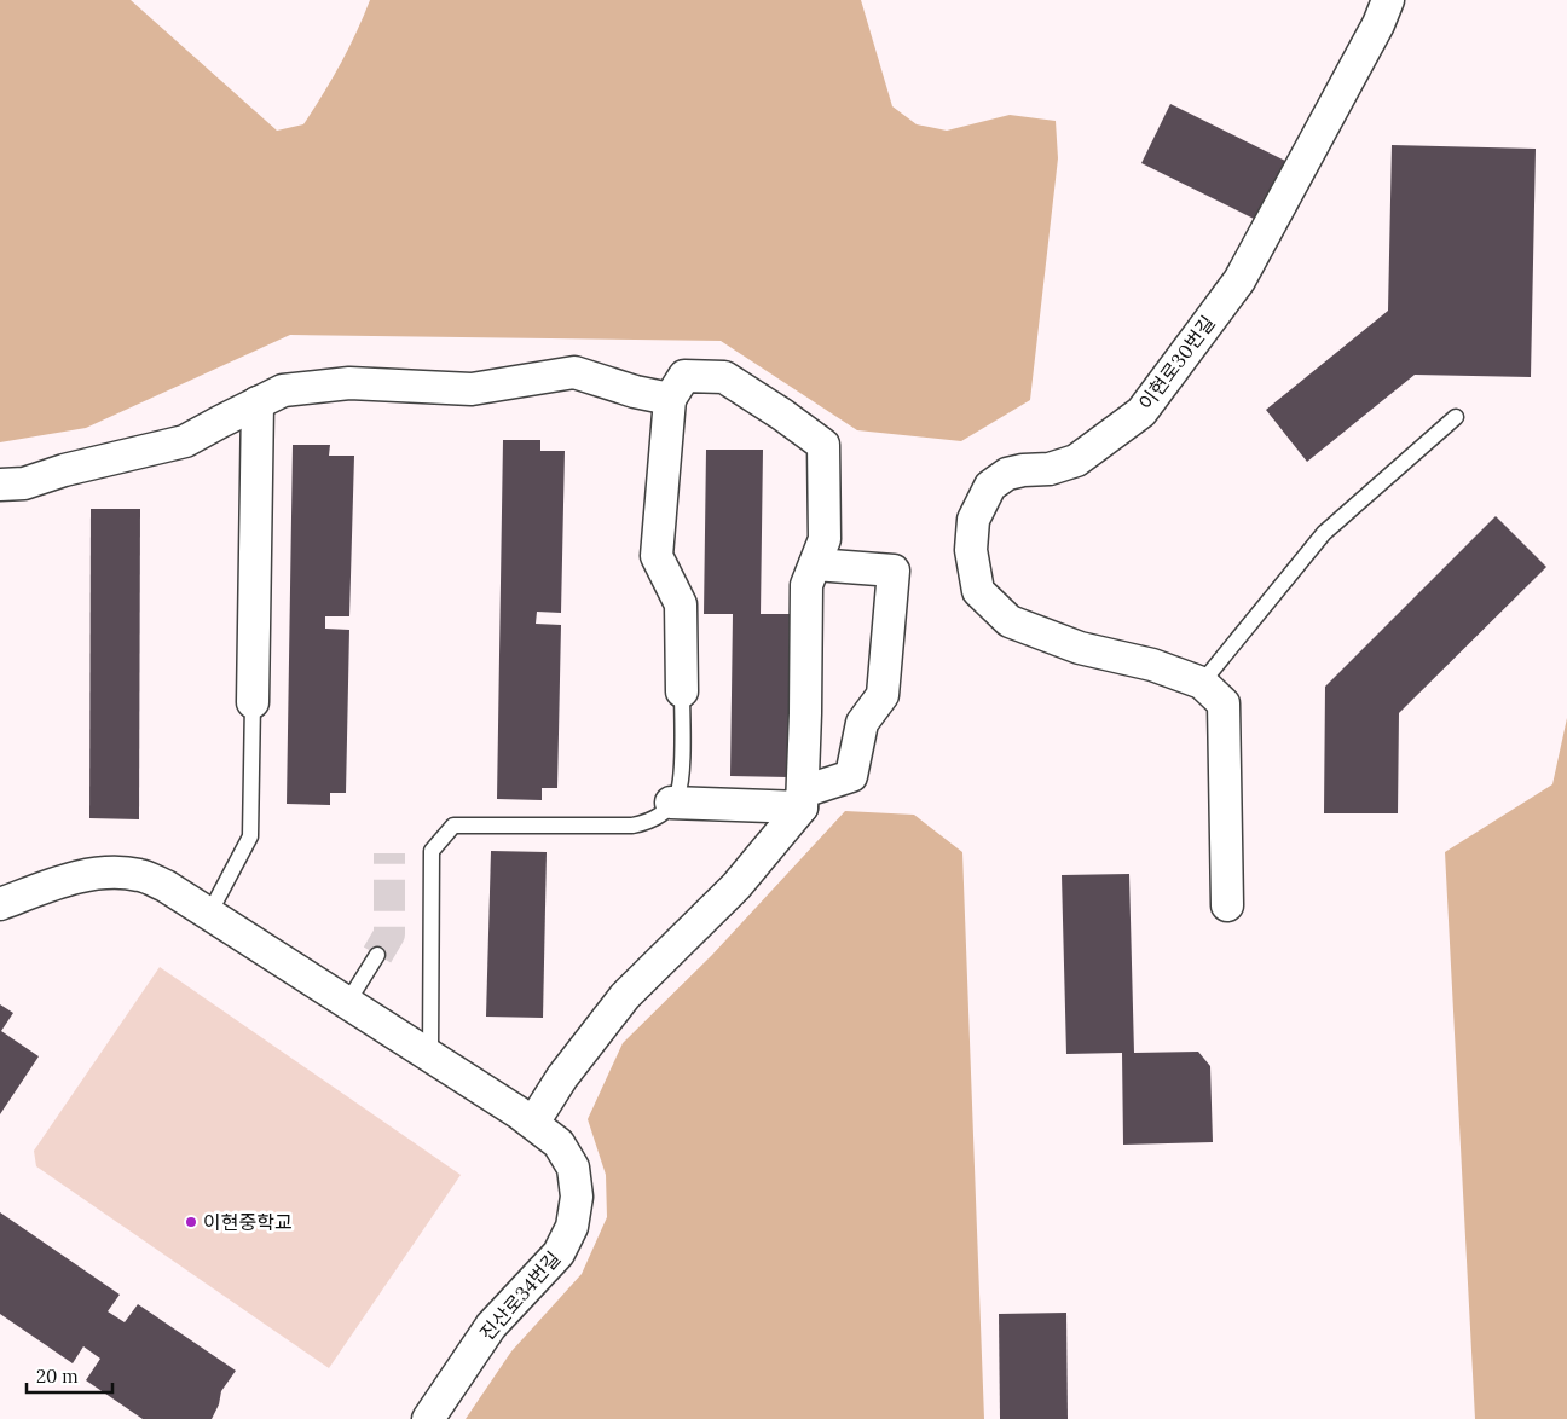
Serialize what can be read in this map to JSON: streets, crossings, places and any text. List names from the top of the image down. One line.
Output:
{"streets":{"street":["이현로30번길","진산로34번길"]},"places":["이현중학교"],"scale_bar":"20 m"}
